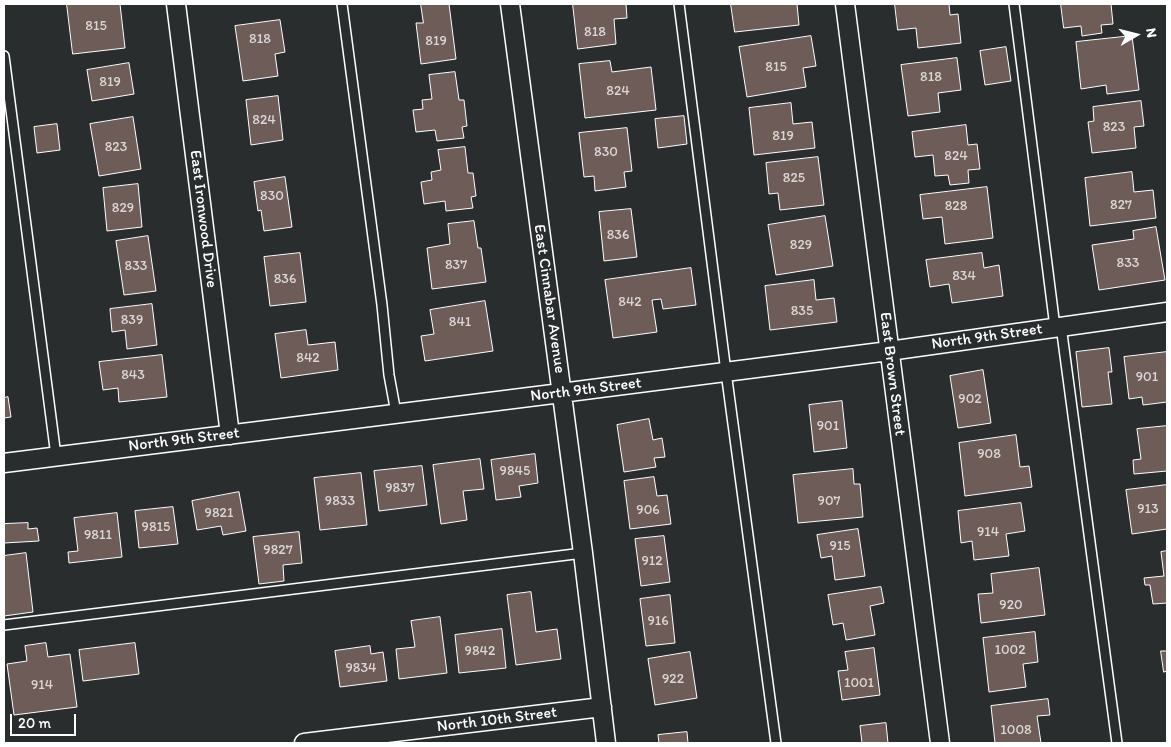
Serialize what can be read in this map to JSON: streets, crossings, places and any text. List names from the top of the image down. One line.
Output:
{"streets":{"street":["East Ironwood Drive","East Cinnabar Avenue","North 9th Street","East Brown Street","North 10th Street"]},"crossings":[["East Ironwood Drive","North 9th Street"],["East Cinnabar Avenue","North 9th Street"],["East Cinnabar Avenue","North 10th Street"],["North 9th Street","East Brown Street"]],"house_numbers":["815","818","818","819","815","818","819","824","824","823","819","823","830","824","825","830","827","828","829","836","829","833","837","833","834","836","842","835","839","841","842","843","901","902","901","908","9845","9837","9833","907","913","906","9821","9815","914","9811","915","9827","912","920","916","1002","9842","9834","922","1001","914","1008"],"scale_bar":"20 m","north":"right"}
